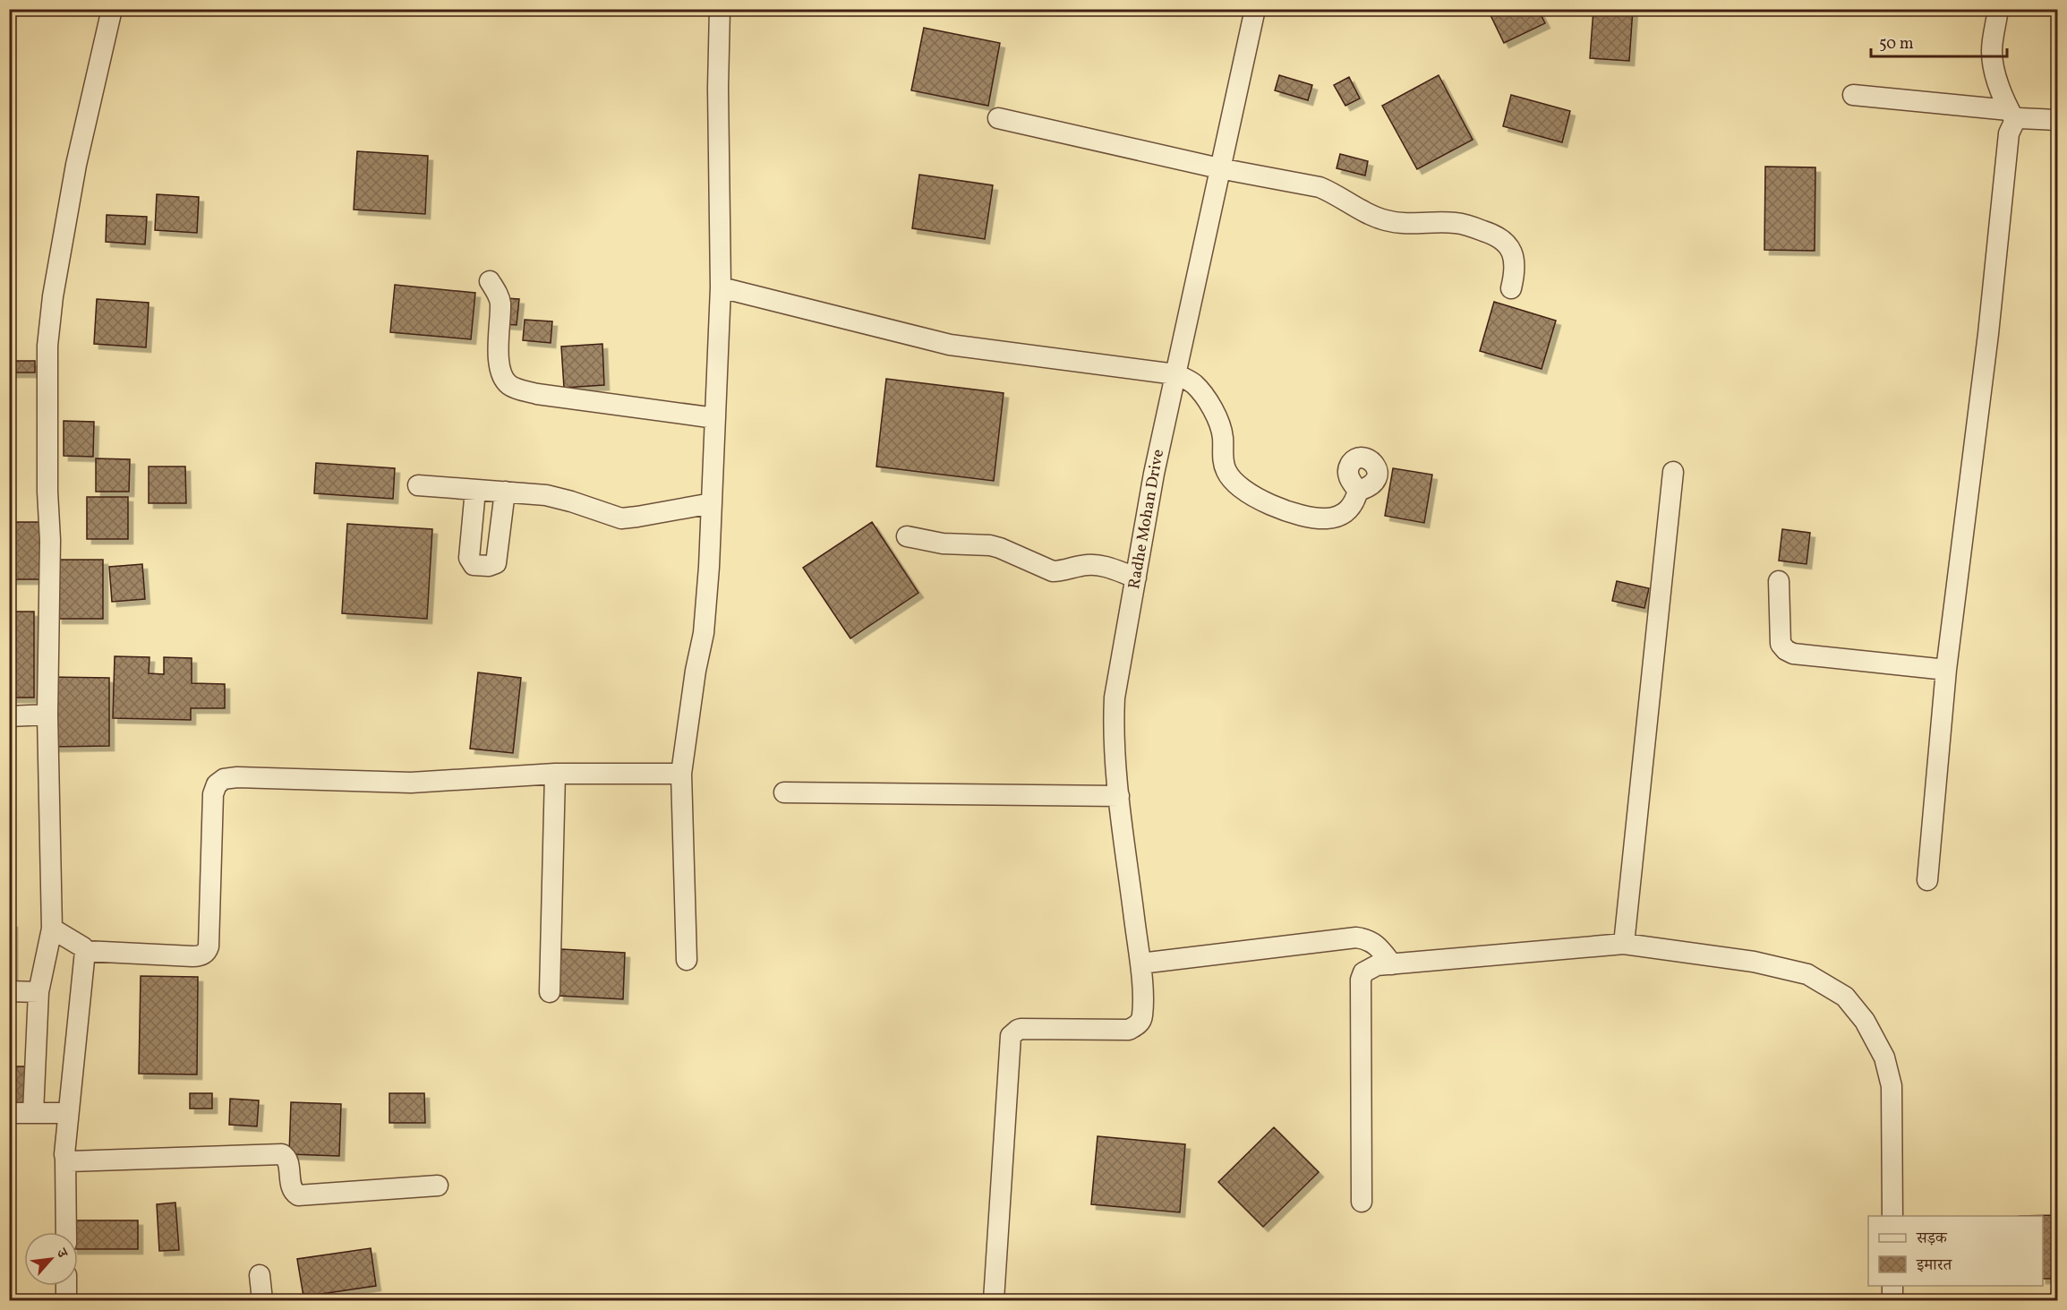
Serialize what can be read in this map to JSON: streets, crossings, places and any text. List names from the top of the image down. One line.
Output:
{"streets":{"street":["Radhe Mohan Drive"]},"legend":["सड़क","इमारत"],"scale_bar":"50 m","north":"top right"}
